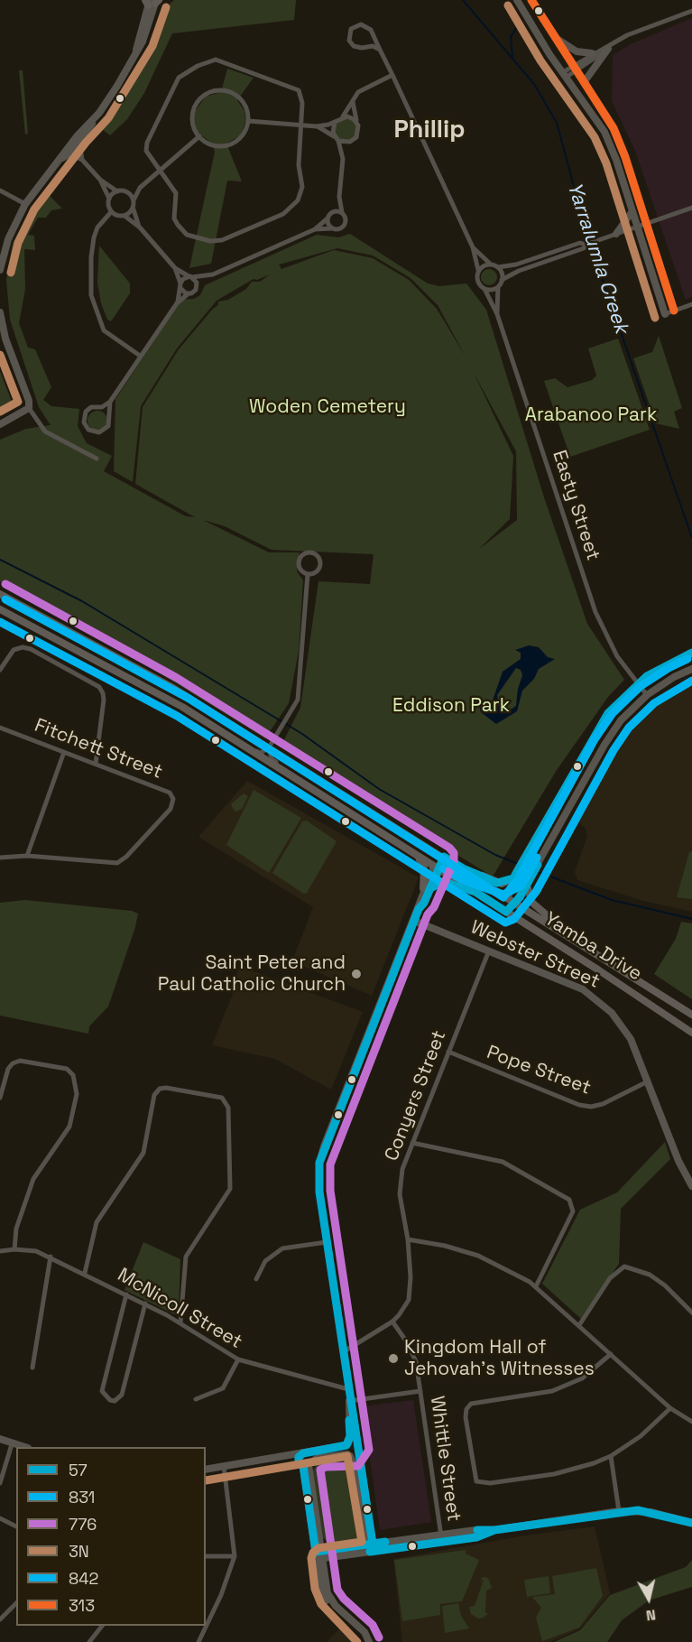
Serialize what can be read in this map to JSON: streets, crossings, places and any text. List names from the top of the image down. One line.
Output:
{"streets":{"main road":["Yamba Drive"],"street":["Easty Street","Fitchett Street","Webster Street","Pope Street","Conyers Street","McNicoll Street","Whittle Street"]},"crossings":[["Webster Street","Pope Street"],["Webster Street","Conyers Street"],["Pope Street","Conyers Street"],["Conyers Street","Whittle Street"]],"districts":["Phillip"],"water":["Yarralumla Creek"],"parks":["Woden Cemetery","Arabanoo Park","Eddison Park"],"places":["Saint Peter and Paul Catholic Church","Kingdom Hall of Jehovah's Witnesses"],"lines":["transit line 313","transit line 3N","transit line 776","transit line 842","transit line 831","transit line 57"],"legend":["57","831","776","3N","842","313"],"north":"bottom"}
